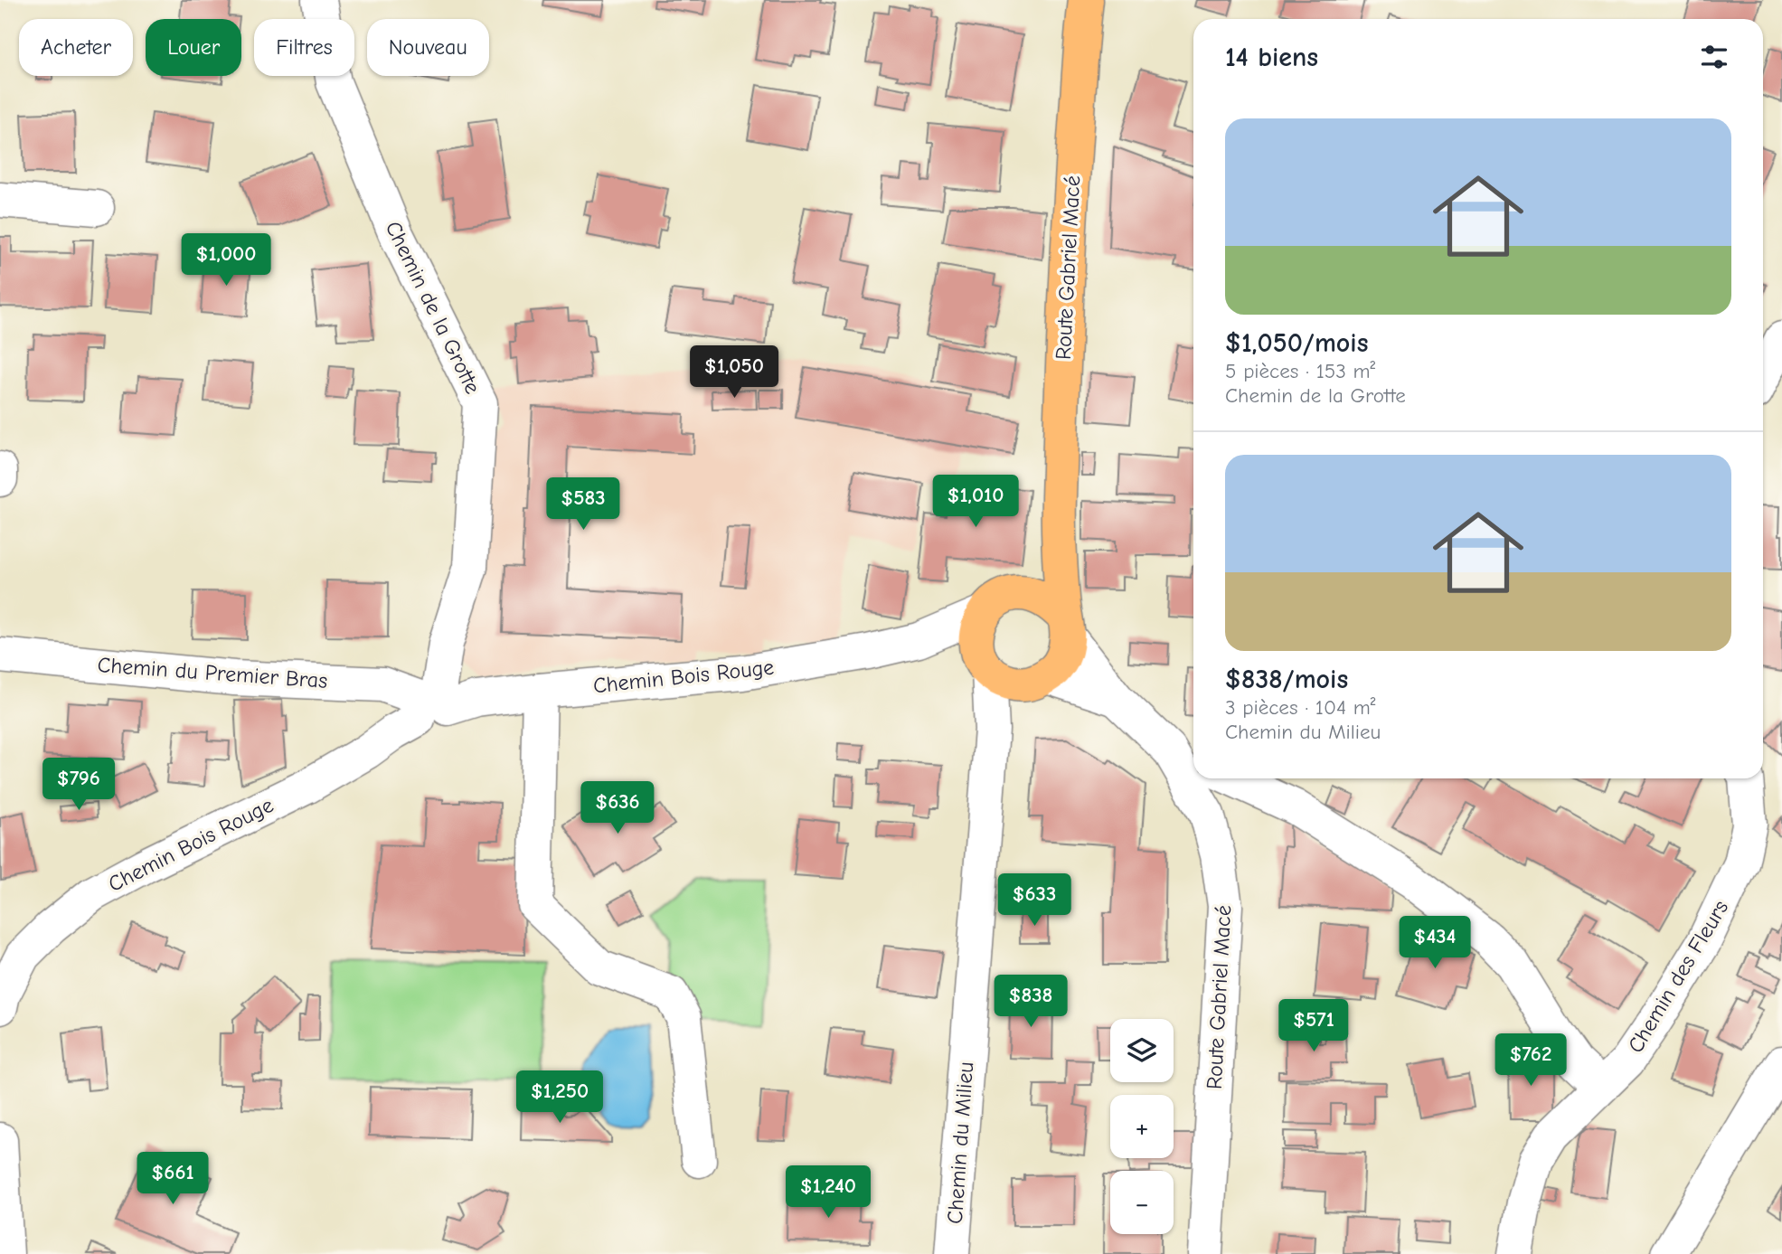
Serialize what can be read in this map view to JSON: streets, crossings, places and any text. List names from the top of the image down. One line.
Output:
{"streets":{"main road":["Route Gabriel Macé"],"street":["Chemin de la Grotte","Chemin du Premier Bras","Chemin Bois Rouge","Chemin des Fleurs","Chemin du Milieu"]},"crossings":[["Route Gabriel Macé","Chemin Bois Rouge"],["Route Gabriel Macé","Chemin du Milieu"],["Chemin de la Grotte","Chemin du Premier Bras"],["Chemin de la Grotte","Chemin Bois Rouge"],["Chemin du Premier Bras","Chemin Bois Rouge"],["Chemin Bois Rouge","Chemin du Milieu"]],"page":{"chip":["Acheter","Louer","Filtres","Nouveau"],"heading":"14 biens","list":[{"name":"$1,050/mois","note":"5 pièces · 153 m² · Chemin de la Grotte"},{"name":"$838/mois","note":"3 pièces · 104 m² · Chemin du Milieu"}],"price":["$1,000","$1,050","$1,010","$583","$796","$636","$633","$434","$838","$571","$762","$1,250","$661","$1,240"],"map_buttons":["+","−"]}}
